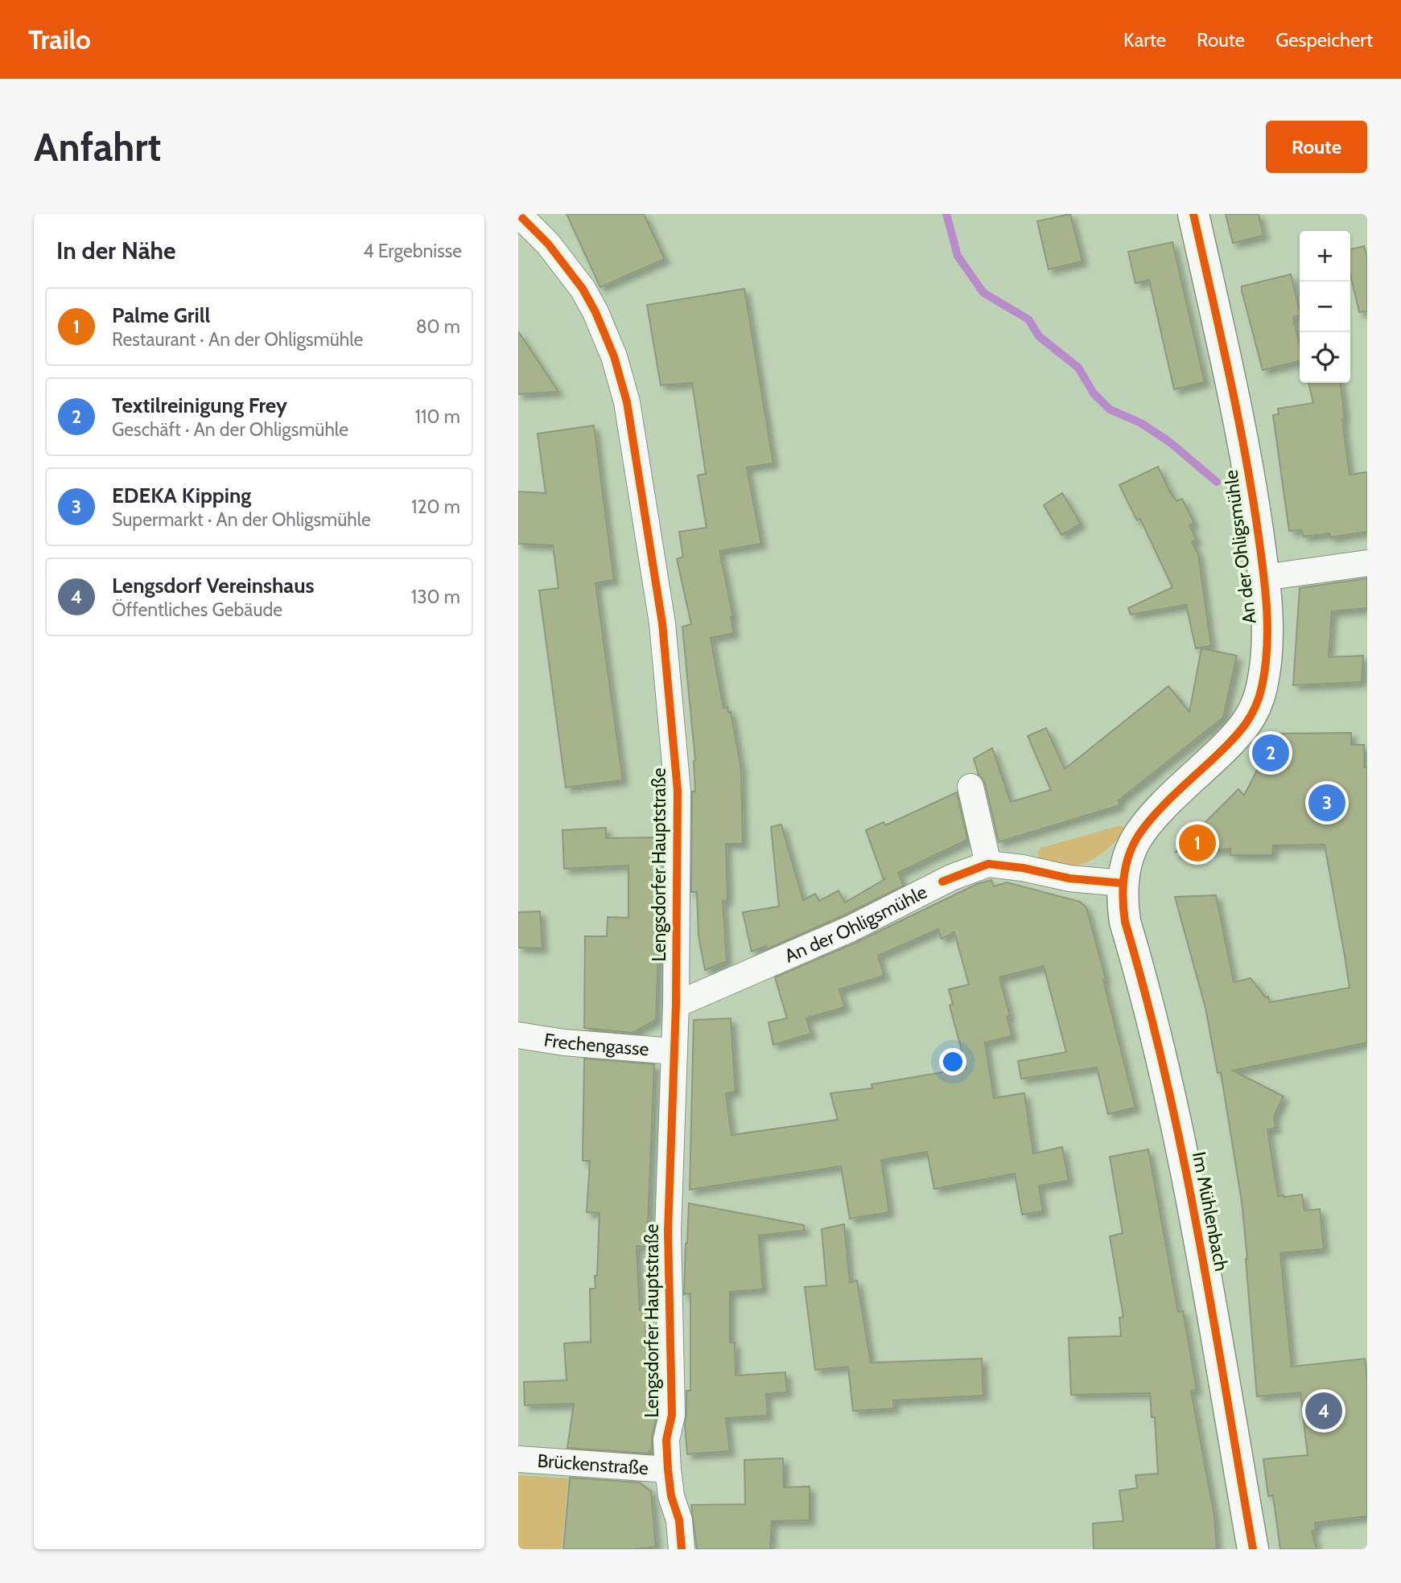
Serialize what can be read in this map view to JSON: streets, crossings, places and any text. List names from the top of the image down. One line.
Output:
{"streets":{"street":["An der Ohligsmühle","Lengsdorfer Hauptstraße","Frechengasse","Im Mühlenbach","Brückenstraße"]},"crossings":[["An der Ohligsmühle","Lengsdorfer Hauptstraße"],["An der Ohligsmühle","Im Mühlenbach"],["Lengsdorfer Hauptstraße","Frechengasse"],["Lengsdorfer Hauptstraße","Brückenstraße"]],"page":{"header":"Trailo","nav":["Karte","Route","Gespeichert"],"buttons":"Route","title":"Anfahrt","heading":["In der Nähe","4 Ergebnisse"],"map_buttons":["+","−"],"list":[{"mark":"1","name":"Palme Grill","note":"Restaurant · An der Ohligsmühle","value":"80 m"},{"mark":"2","name":"Textilreinigung Frey","note":"Geschäft · An der Ohligsmühle","value":"110 m"},{"mark":"3","name":"EDEKA Kipping","note":"Supermarkt · An der Ohligsmühle","value":"120 m"},{"mark":"4","name":"Lengsdorf Vereinshaus","note":"Öffentliches Gebäude","value":"130 m"}],"pins":["2","3","1","4"]}}
